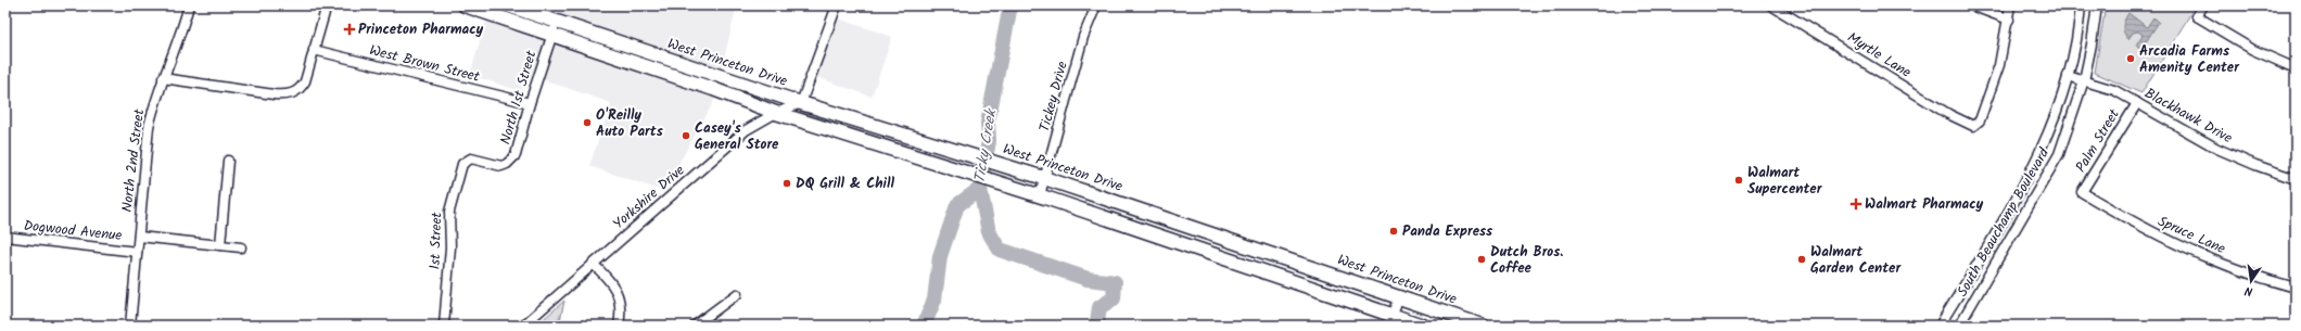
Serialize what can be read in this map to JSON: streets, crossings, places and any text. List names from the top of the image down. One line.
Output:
{"streets":{"highway":["West Princeton Drive"],"street":["Myrtle Lane","West Brown Street","Tickey Drive","North 1st Street","Blackhawk Drive","Palm Street","North 2nd Street","Yorkshire Drive","South Beauchamp Boulevard","Dogwood Avenue","Spruce Lane","1st Street"]},"crossings":[["West Princeton Drive","Tickey Drive"],["West Princeton Drive","North 1st Street"],["West Princeton Drive","Yorkshire Drive"],["West Brown Street","North 1st Street"],["North 1st Street","1st Street"],["Blackhawk Drive","Palm Street"],["Blackhawk Drive","South Beauchamp Boulevard"],["Palm Street","Spruce Lane"],["North 2nd Street","Dogwood Avenue"]],"water":["Ticky Creek"],"places":{"health":["Princeton Pharmacy","Walmart Pharmacy"],"other":["Arcadia Farms Amenity Center","O'Reilly Auto Parts","Casey's General Store","Walmart Supercenter","DQ Grill & Chill","Panda Express","Dutch Bros. Coffee","Walmart Garden Center"]},"north":"bottom"}
